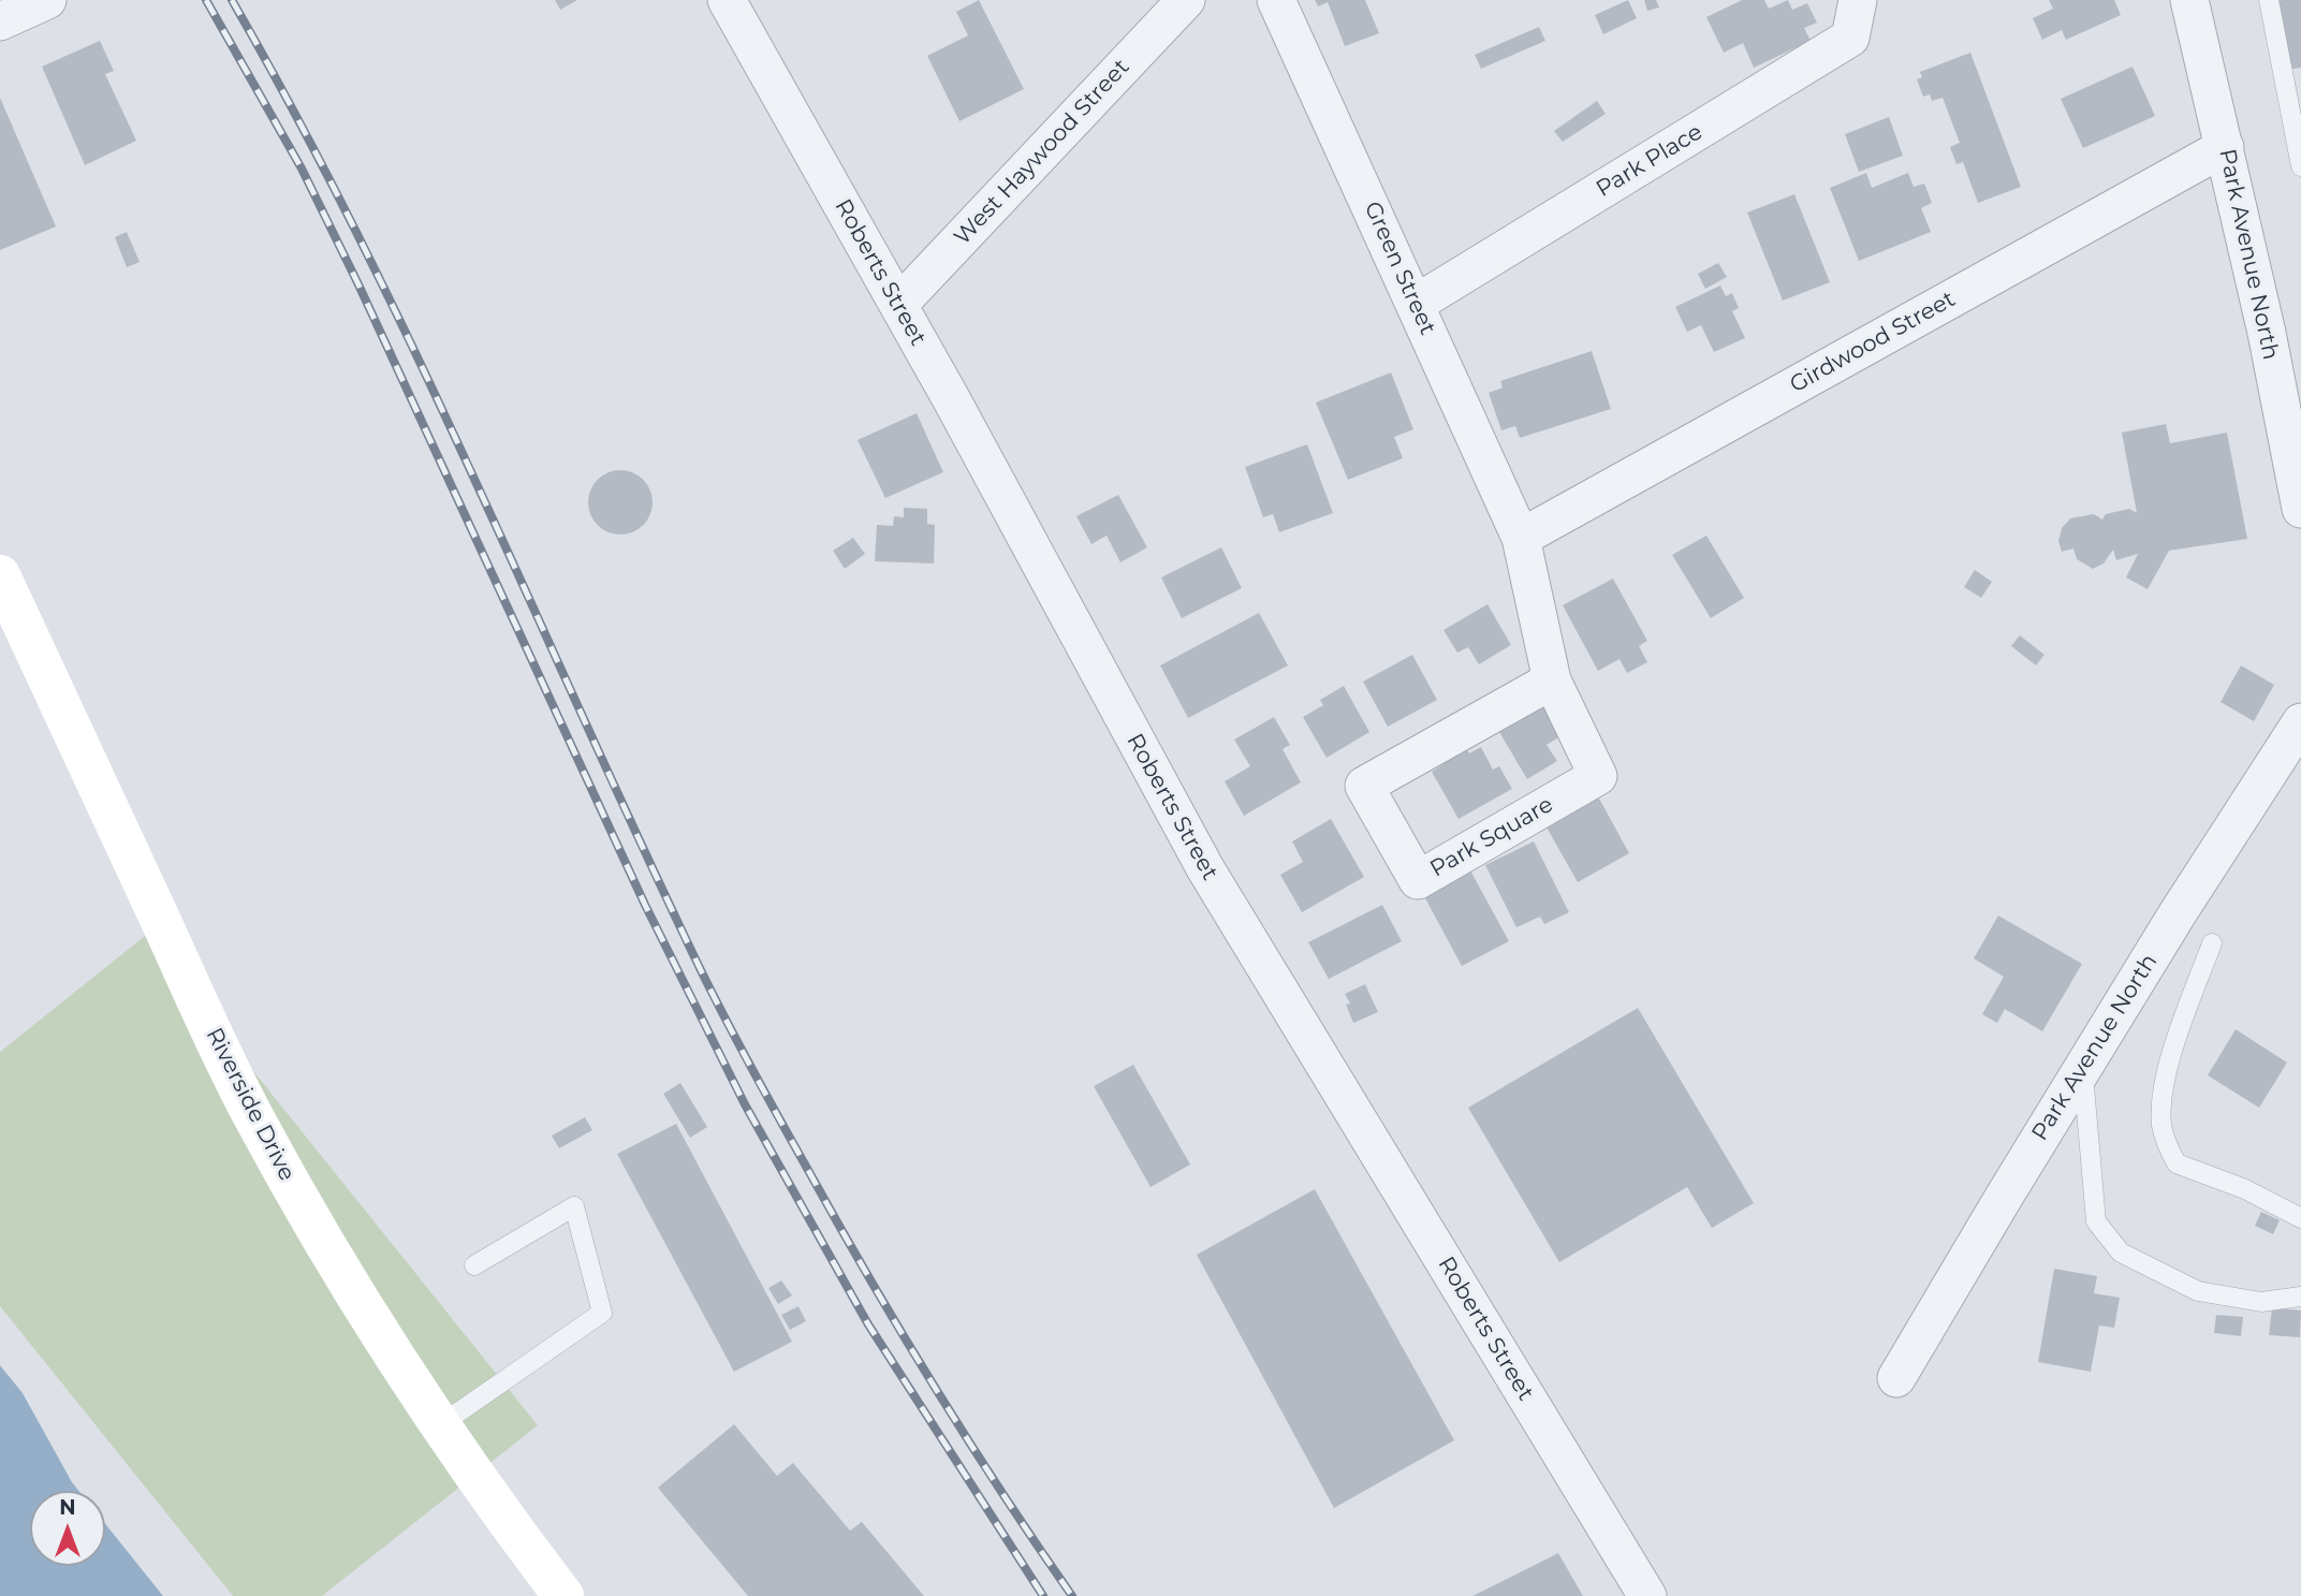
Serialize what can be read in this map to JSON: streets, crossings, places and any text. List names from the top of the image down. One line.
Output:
{"streets":{"main road":["Riverside Drive"],"street":["West Haywood Street","Park Place","Park Avenue North","Green Street","Roberts Street","Girdwood Street","Park Square"]},"crossings":[["West Haywood Street","Roberts Street"],["Park Place","Green Street"],["Park Avenue North","Girdwood Street"],["Green Street","Girdwood Street"],["Green Street","Park Square"],["Girdwood Street","Park Square"]],"north":"top"}
